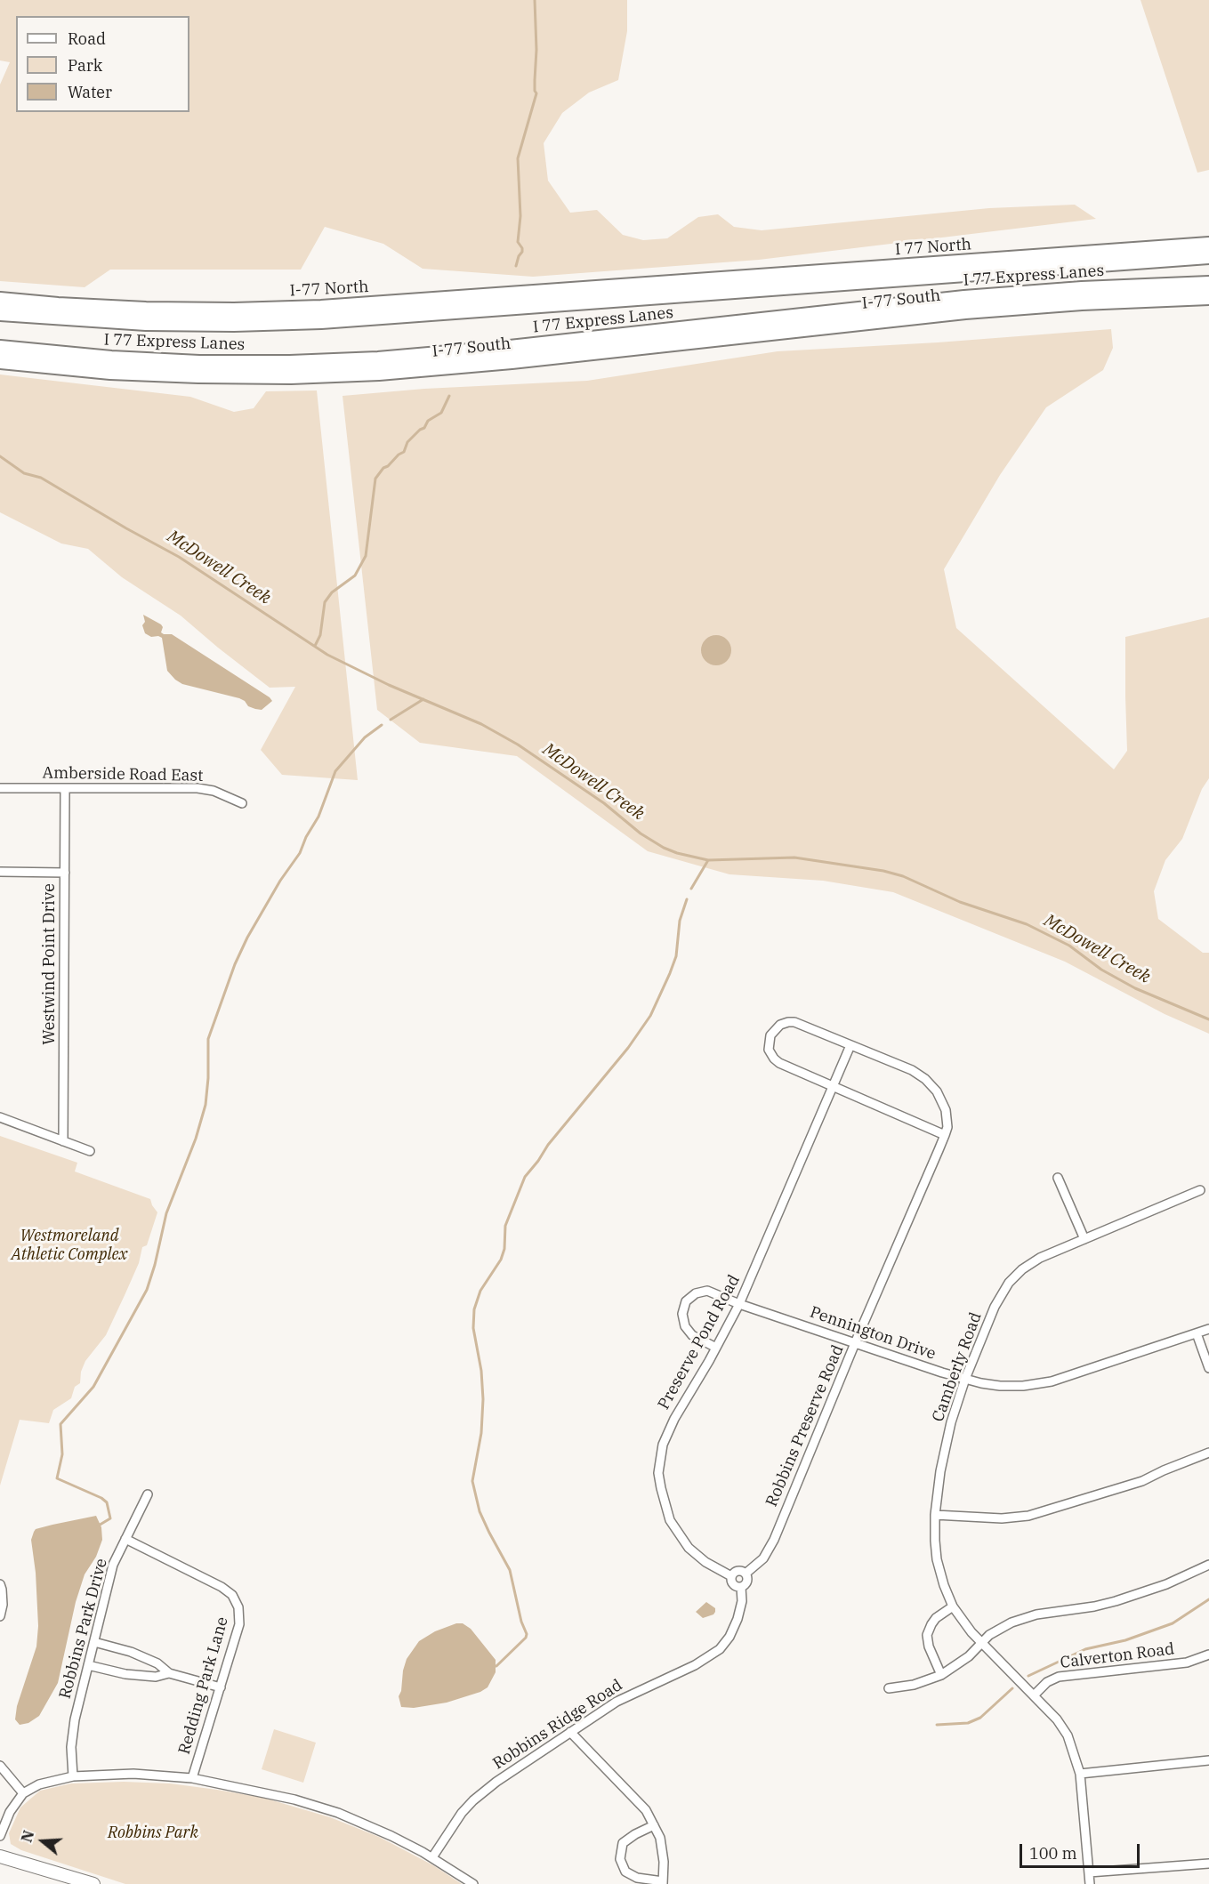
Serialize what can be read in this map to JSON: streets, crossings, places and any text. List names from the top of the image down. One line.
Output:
{"streets":{"highway":["I 77 North","I 77 Express Lanes","I-77 North","I-77 South"],"street":["Amberside Road East","Westwind Point Drive","Pennington Drive","Preserve Pond Road","Camberly Road","Robbins Preserve Road","Robbins Park Drive","Calverton Road","Redding Park Lane","Robbins Ridge Road"]},"crossings":[["I 77 North","I-77 North"],["Amberside Road East","Westwind Point Drive"],["Pennington Drive","Preserve Pond Road"],["Pennington Drive","Camberly Road"],["Pennington Drive","Robbins Preserve Road"],["Preserve Pond Road","Robbins Preserve Road"],["Preserve Pond Road","Robbins Ridge Road"],["Camberly Road","Calverton Road"],["Robbins Preserve Road","Robbins Ridge Road"],["Robbins Park Drive","Redding Park Lane"]],"water":["McDowell Creek"],"parks":["Westmoreland Athletic Complex","Robbins Park"],"legend":["Road","Park","Water"],"scale_bar":"100 m","north":"left"}
